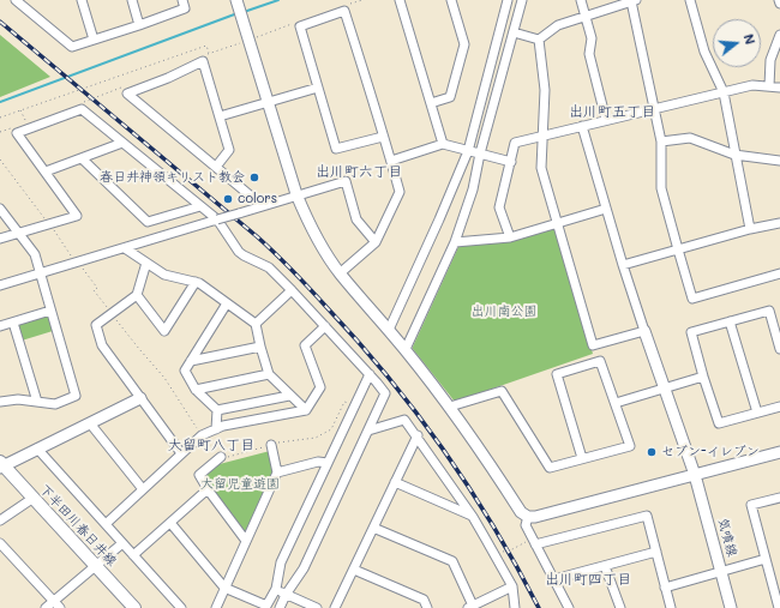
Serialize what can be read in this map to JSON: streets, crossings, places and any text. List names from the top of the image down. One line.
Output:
{"streets":{"main road":["下半田川春日井線"],"street":["気噴線"]},"districts":["出川町五丁目","出川町六丁目","大留町八丁目","出川町四丁目"],"parks":["出川南公園","大留児童遊園"],"places":["春日井神領キリスト教会","colors","セブン-イレブン"],"north":"right"}
